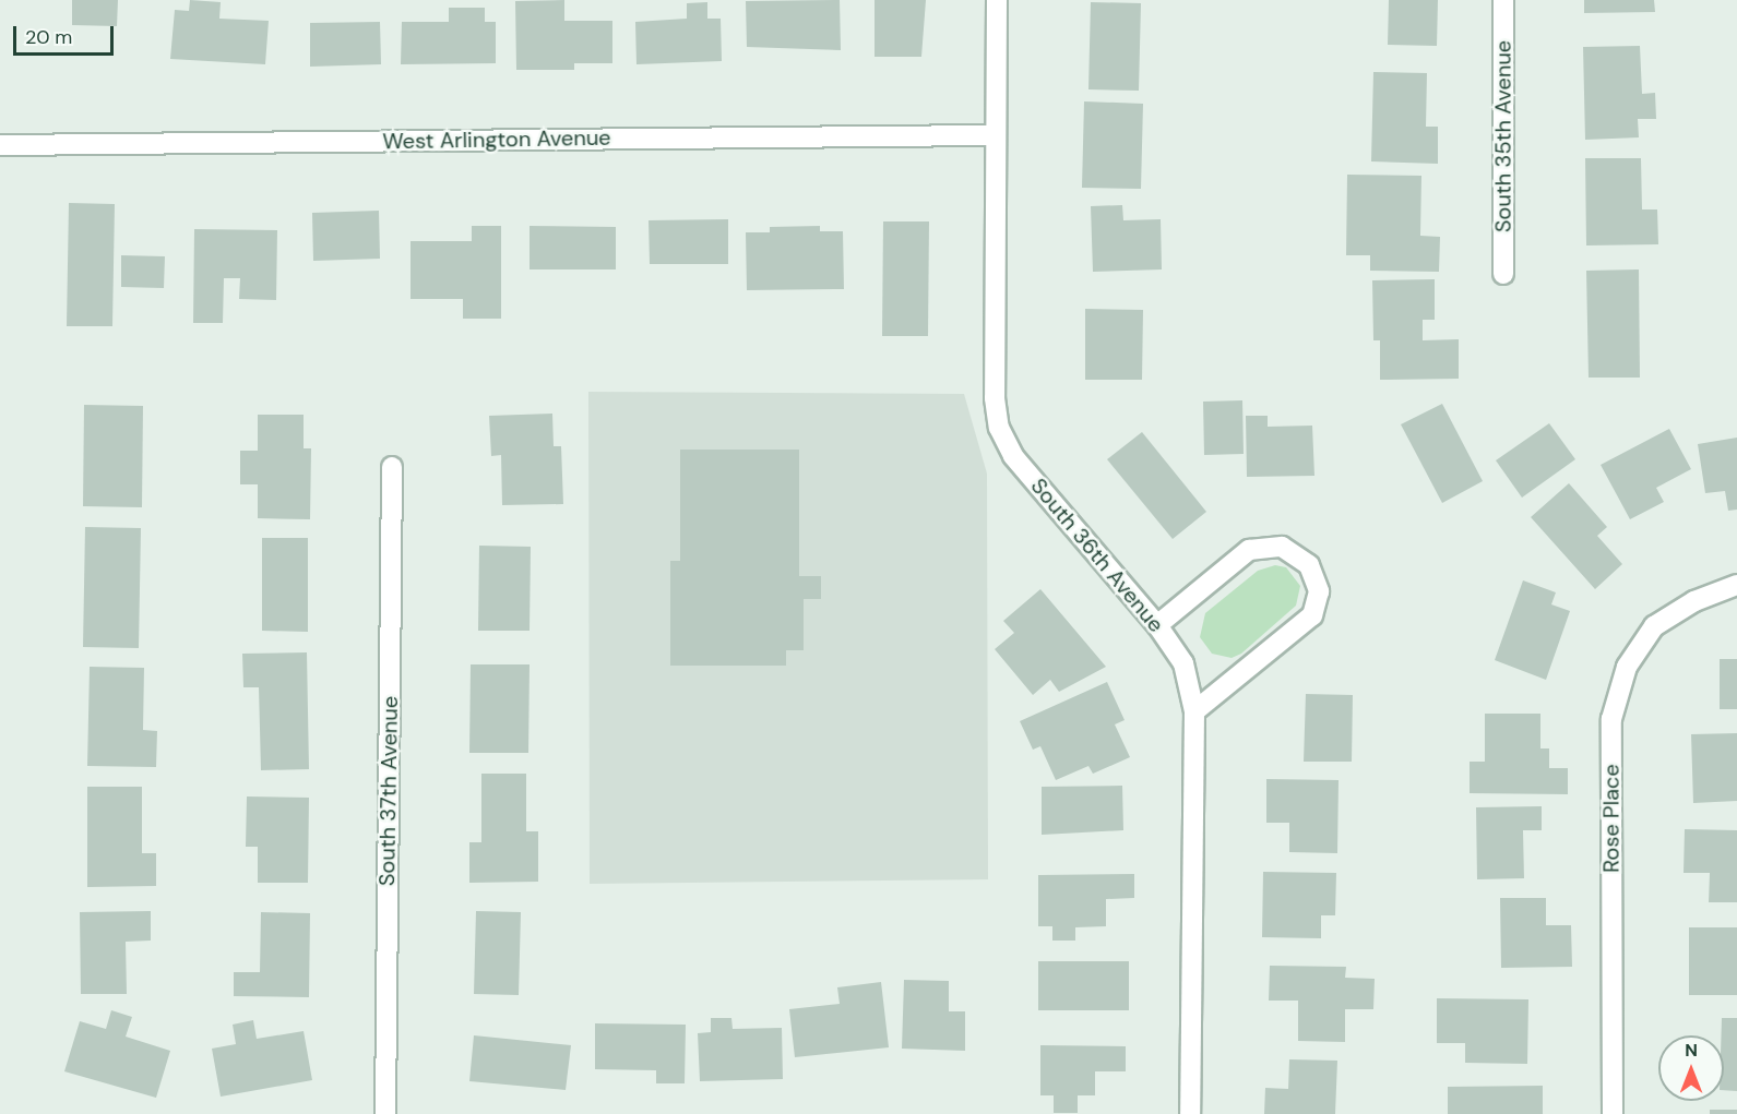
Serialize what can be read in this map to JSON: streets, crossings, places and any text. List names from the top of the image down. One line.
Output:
{"streets":{"street":["South 35th Avenue","West Arlington Avenue","South 36th Avenue","South 37th Avenue","Rose Place"]},"crossings":[["West Arlington Avenue","South 36th Avenue"]],"scale_bar":"20 m","north":"top"}
